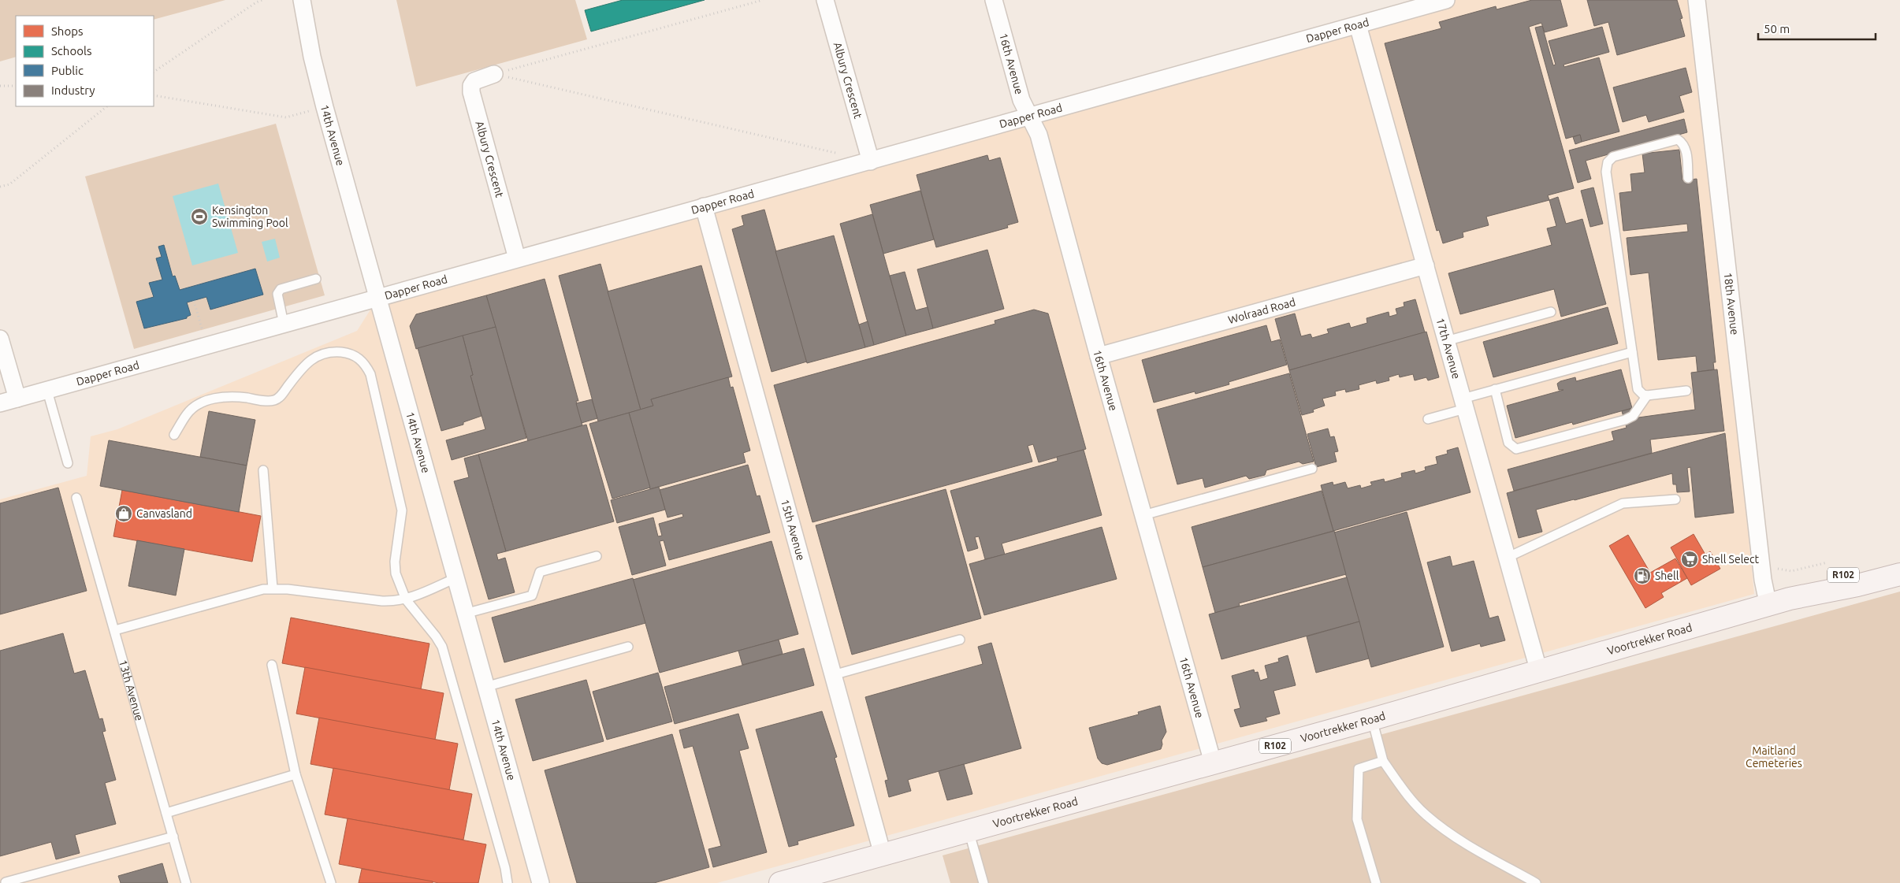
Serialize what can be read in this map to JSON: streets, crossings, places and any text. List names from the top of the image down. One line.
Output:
{"streets":{"main road":["R102","Voortrekker Road"],"street":["Dapper Road","16th Avenue","Albury Crescent","14th Avenue","18th Avenue","Wolraad Road","17th Avenue","15th Avenue"],"lane":["13th Avenue"]},"crossings":[["Dapper Road","16th Avenue"],["Dapper Road","Albury Crescent"],["Dapper Road","14th Avenue"],["Dapper Road","17th Avenue"],["Dapper Road","15th Avenue"],["16th Avenue","Wolraad Road"],["16th Avenue","Voortrekker Road"],["18th Avenue","Voortrekker Road"],["Wolraad Road","17th Avenue"],["17th Avenue","Voortrekker Road"],["15th Avenue","Voortrekker Road"]],"parks":["Maitland Cemeteries"],"places":{"sports":["Kensington Swimming Pool"],"shop":["Canvasland"],"supermarket":["Shell Select"],"fuel station":["Shell"]},"legend":["Shops","Schools","Public","Industry"],"scale_bar":"50 m"}
